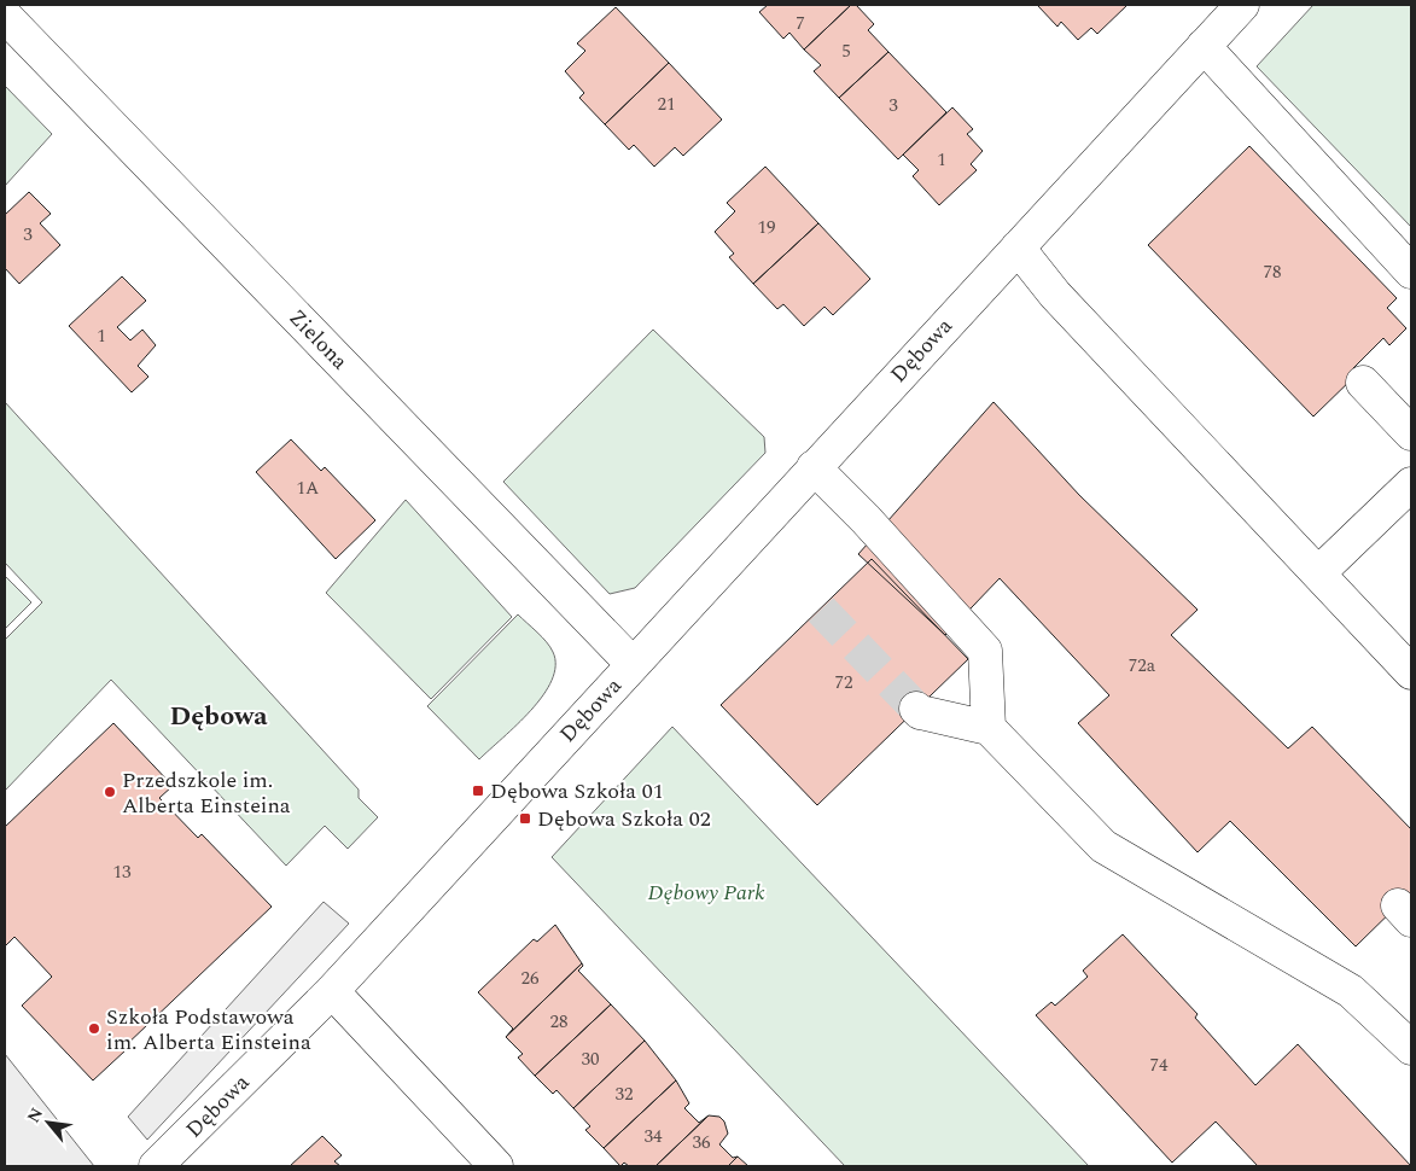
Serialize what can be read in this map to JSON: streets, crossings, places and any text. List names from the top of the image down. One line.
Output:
{"streets":{"street":["Zielona","Dębowa"]},"crossings":[["Zielona","Dębowa"]],"districts":["Dębowa"],"parks":["Dębowy Park"],"places":{"transit":["Dębowa Szkoła 01","Dębowa Szkoła 02"],"other":["Przedszkole im. Alberta Einsteina","Szkoła Podstawowa im. Alberta Einsteina"]},"house_numbers":["7","5","21","3","1","19","3","78","1","1A","72a","72","13","26","28","30","74","32","34","36"],"north":"top left"}
